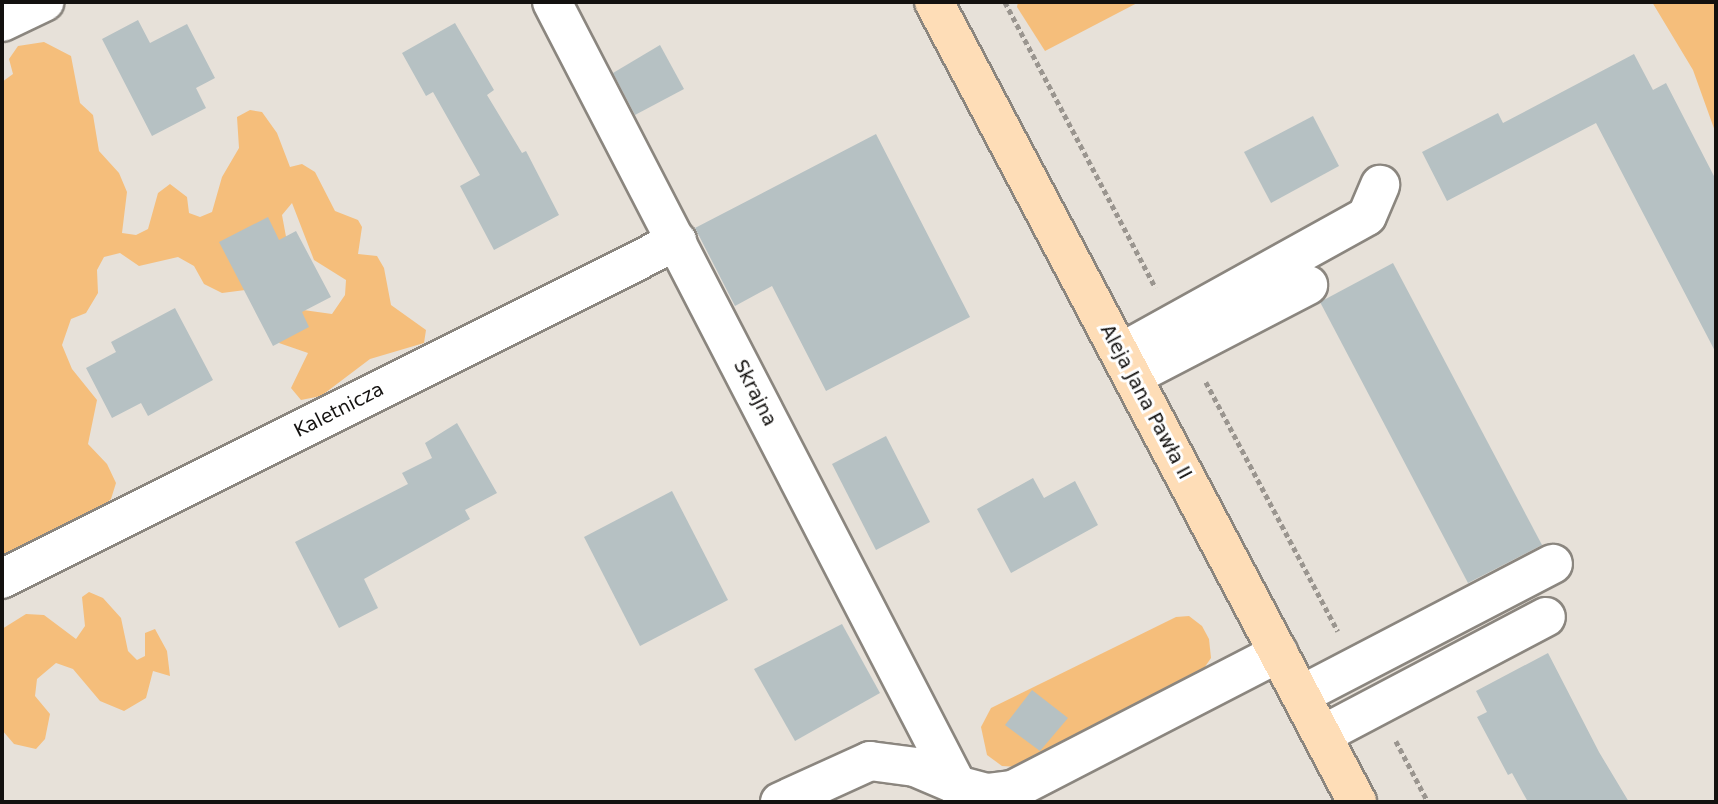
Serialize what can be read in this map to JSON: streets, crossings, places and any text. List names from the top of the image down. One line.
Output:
{"streets":{"main road":["Aleja Jana Pawła II"],"street":["Skrajna","Kaletnicza"]},"crossings":[["Skrajna","Kaletnicza"]]}
